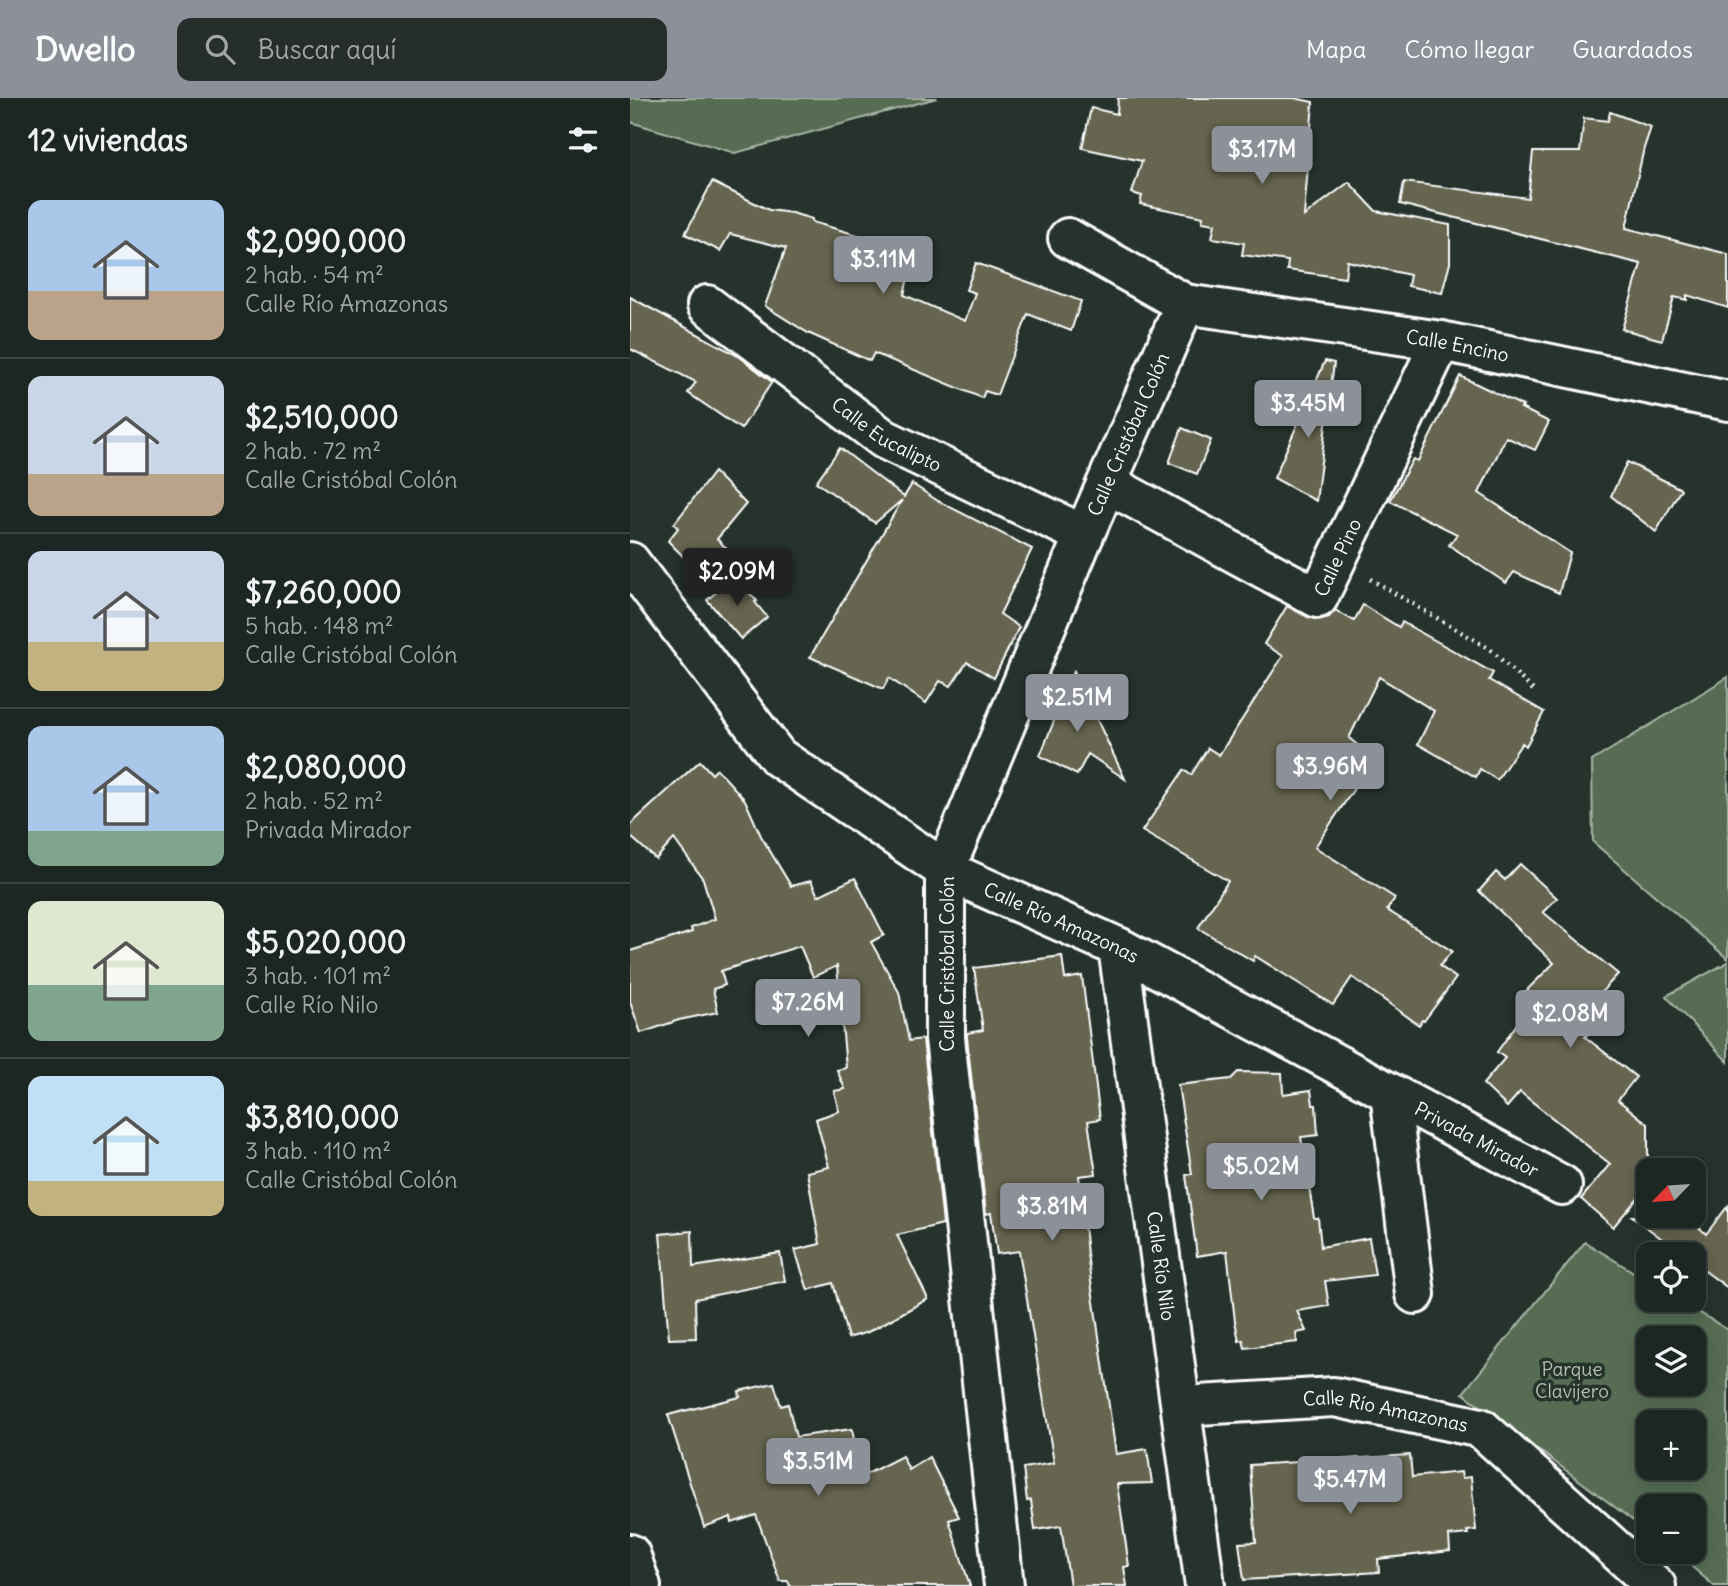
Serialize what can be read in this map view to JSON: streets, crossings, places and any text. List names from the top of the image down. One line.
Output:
{"streets":{"street":["Calle Encino","Calle Eucalipto","Calle Cristóbal Colón","Calle Pino","Calle Río Amazonas","Privada Mirador","Calle Río Nilo"]},"crossings":[["Calle Encino","Calle Cristóbal Colón"],["Calle Encino","Calle Pino"],["Calle Eucalipto","Calle Cristóbal Colón"],["Calle Cristóbal Colón","Calle Pino"],["Calle Cristóbal Colón","Calle Río Amazonas"],["Calle Río Amazonas","Privada Mirador"],["Calle Río Amazonas","Calle Río Nilo"]],"parks":["Parque Clavijero"],"north":"bottom left","page":{"header":"Dwello","search":"Buscar aquí","nav":["Mapa","Cómo llegar","Guardados"],"heading":"12 viviendas","price":["$3.17M","$3.11M","$3.45M","$2.09M","$2.51M","$3.96M","$7.26M","$2.08M","$5.02M","$3.81M","$3.51M","$5.47M"],"list":[{"name":"$2,090,000","note":"2 hab. · 54 m² · Calle Río Amazonas"},{"name":"$2,510,000","note":"2 hab. · 72 m² · Calle Cristóbal Colón"},{"name":"$7,260,000","note":"5 hab. · 148 m² · Calle Cristóbal Colón"},{"name":"$2,080,000","note":"2 hab. · 52 m² · Privada Mirador"},{"name":"$5,020,000","note":"3 hab. · 101 m² · Calle Río Nilo"},{"name":"$3,810,000","note":"3 hab. · 110 m² · Calle Cristóbal Colón"}],"map_buttons":["+","−"]}}
